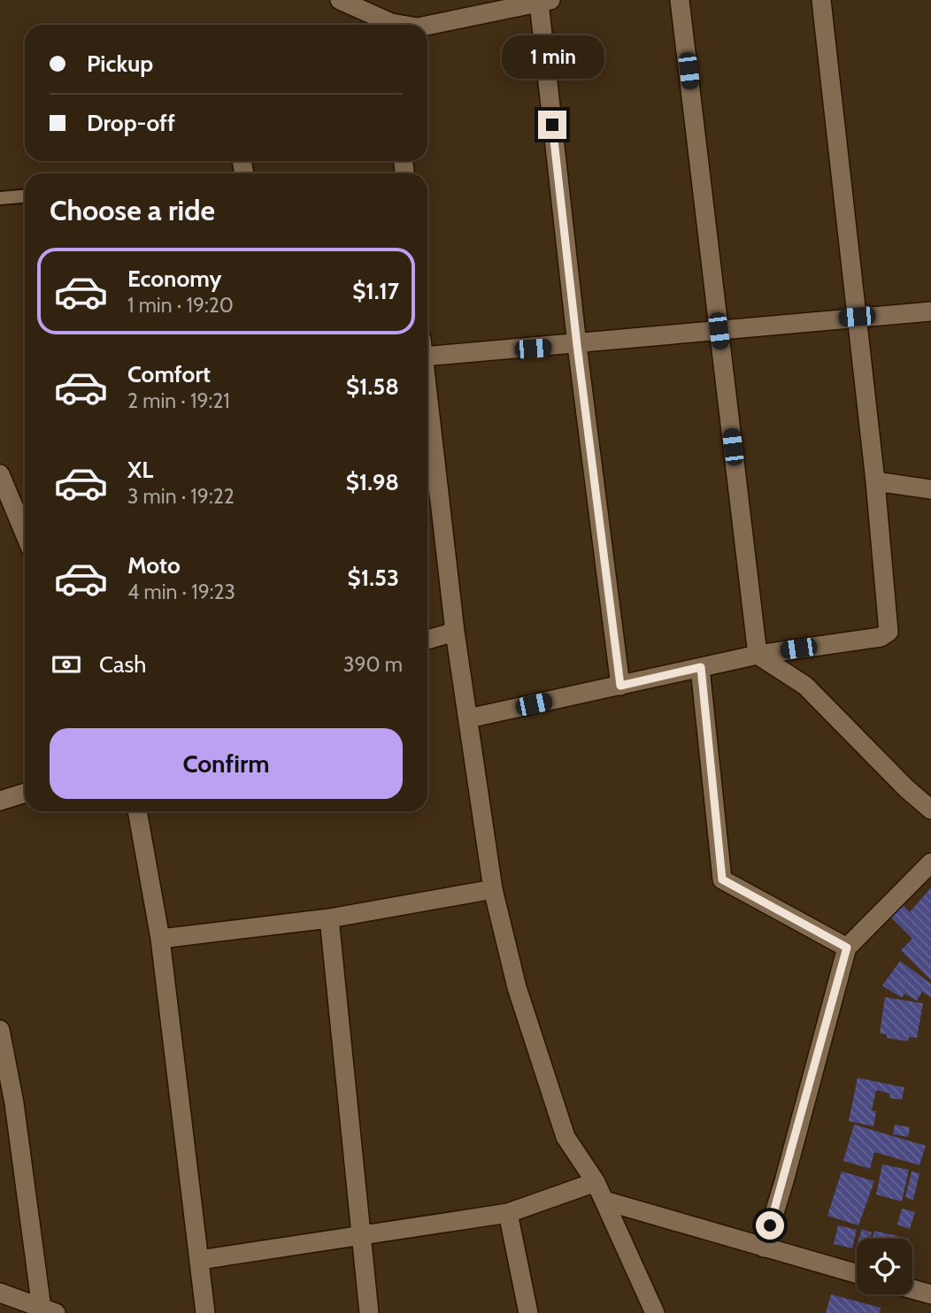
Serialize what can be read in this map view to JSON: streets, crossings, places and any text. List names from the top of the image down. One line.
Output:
{"page":{"banner":["Pickup","Drop-off"],"bubble":"1 min","heading":"Choose a ride","list":[{"name":"Economy","note":"1 min · 19:20","value":"$1.17"},{"name":"Comfort","note":"2 min · 19:21","value":"$1.58"},{"name":"XL","note":"3 min · 19:22","value":"$1.98"},{"name":"Moto","note":"4 min · 19:23","value":"$1.53"}],"pay":["Cash","390 m"],"buttons":"Confirm"}}
